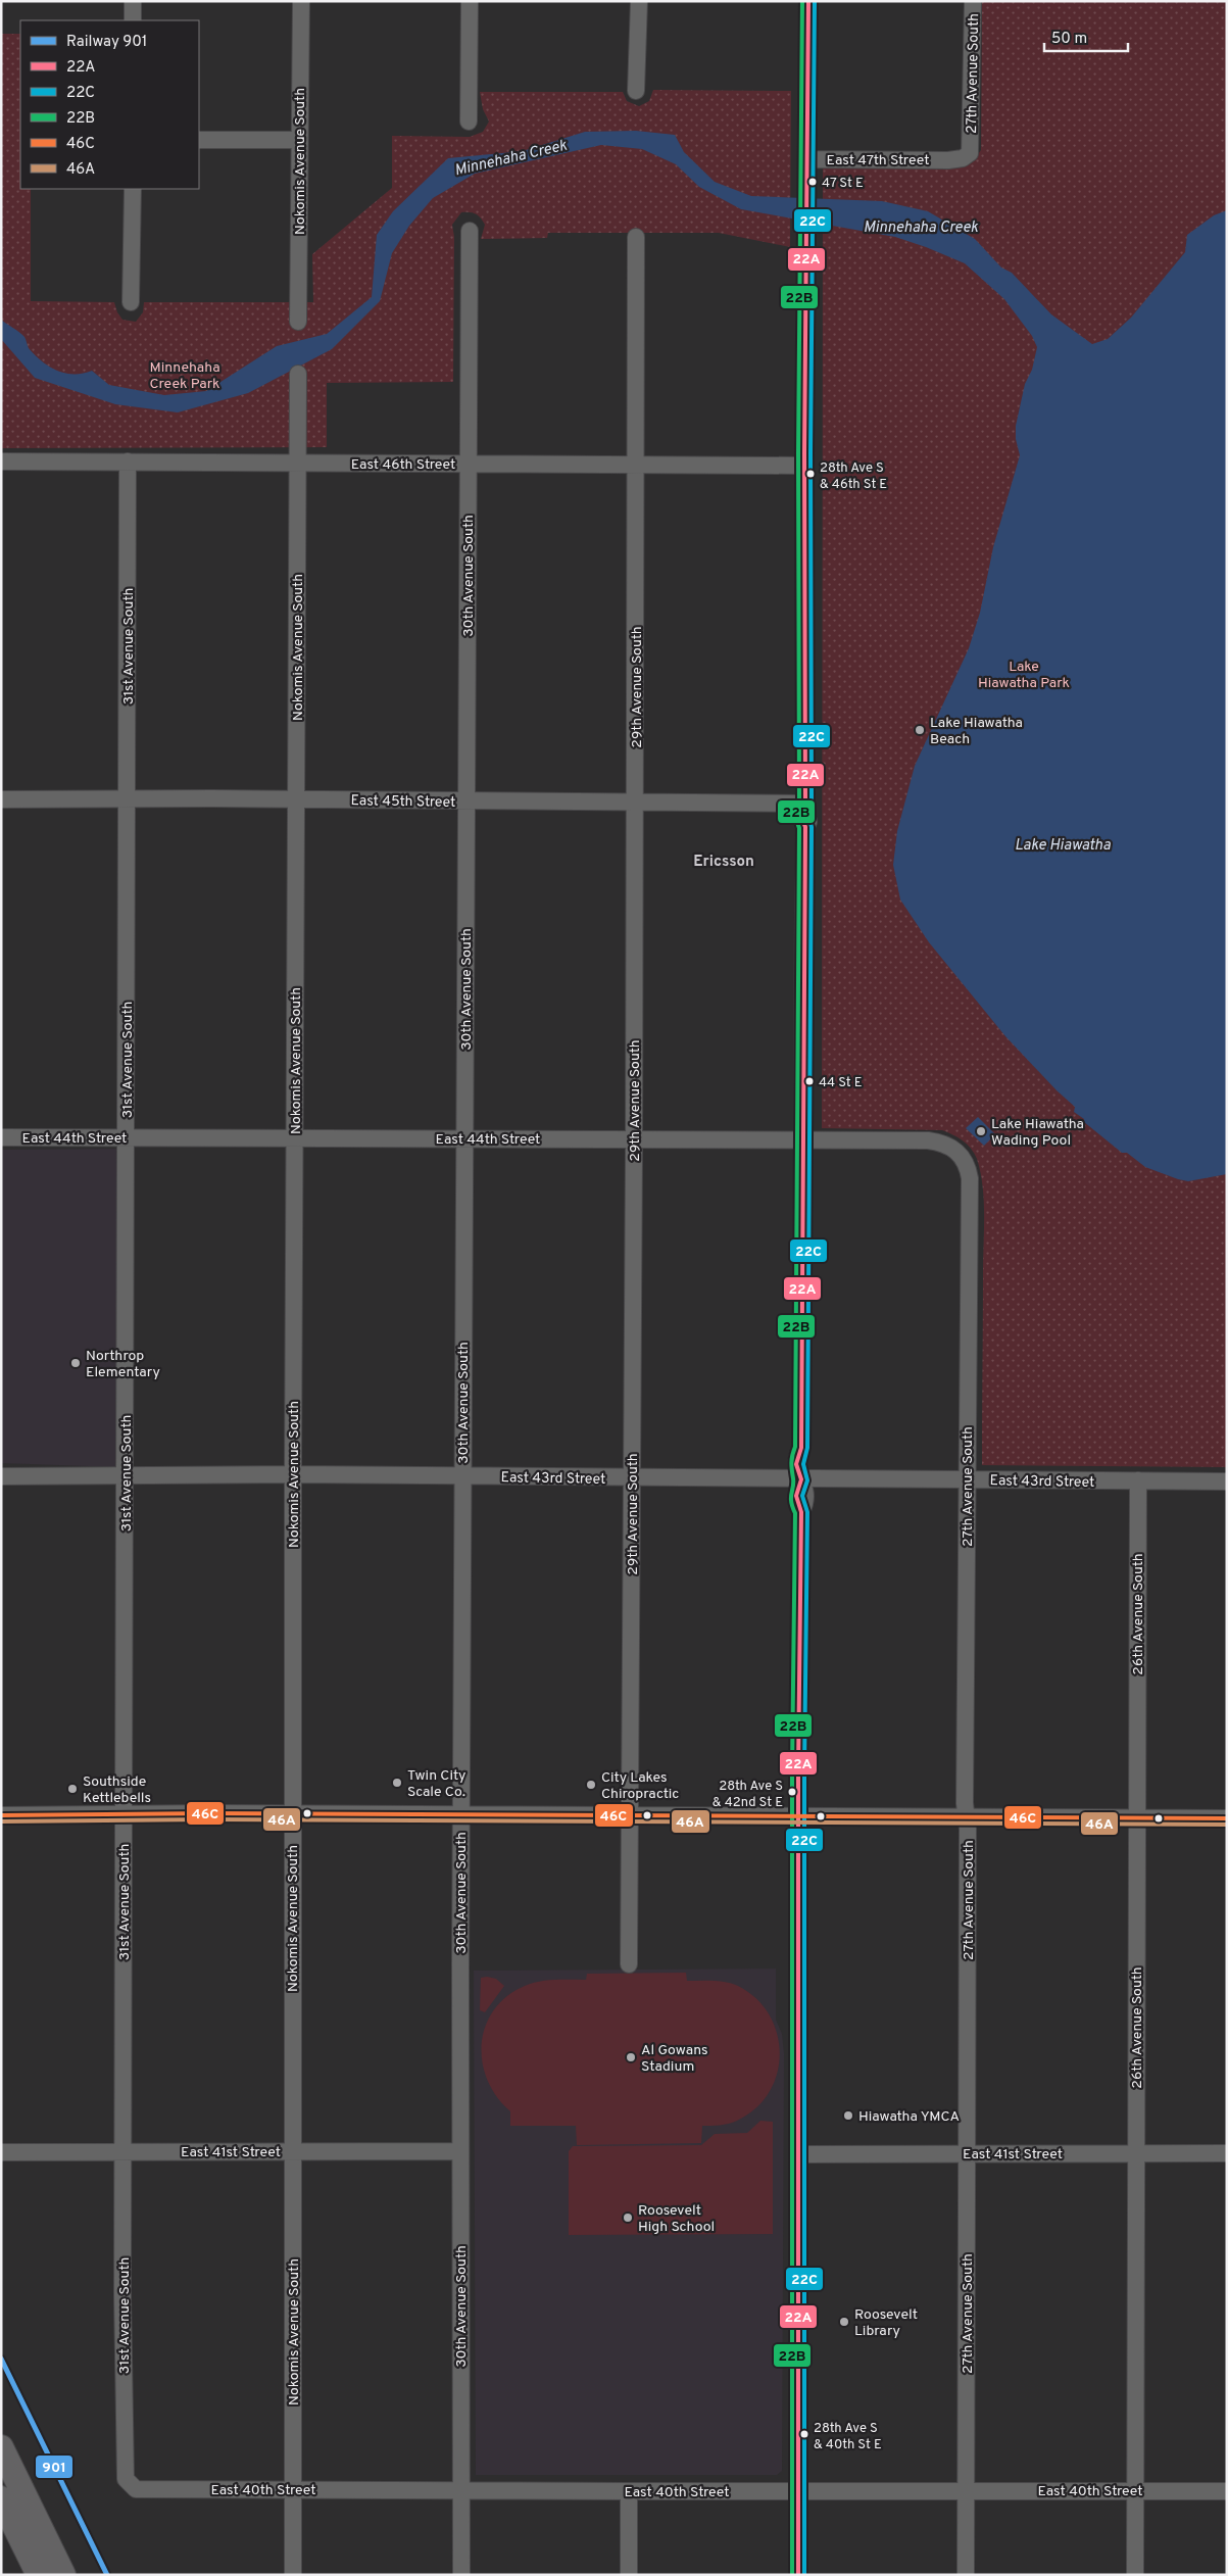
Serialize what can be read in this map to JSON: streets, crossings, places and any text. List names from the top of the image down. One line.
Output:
{"streets":{"street":["27th Avenue South","East 47th Street","Nokomis Avenue South","East 46th Street","30th Avenue South","31st Avenue South","29th Avenue South","East 45th Street","East 44th Street","East 43rd Street","26th Avenue South","East 41st Street","East 40th Street"]},"crossings":[["27th Avenue South","East 47th Street"],["27th Avenue South","East 44th Street"],["27th Avenue South","East 43rd Street"],["27th Avenue South","East 41st Street"],["27th Avenue South","East 40th Street"],["Nokomis Avenue South","East 46th Street"],["Nokomis Avenue South","East 45th Street"],["Nokomis Avenue South","East 44th Street"],["Nokomis Avenue South","East 43rd Street"],["Nokomis Avenue South","East 41st Street"],["Nokomis Avenue South","East 40th Street"],["East 46th Street","30th Avenue South"],["East 46th Street","31st Avenue South"],["East 46th Street","29th Avenue South"],["30th Avenue South","East 45th Street"],["30th Avenue South","East 44th Street"],["30th Avenue South","East 43rd Street"],["30th Avenue South","East 41st Street"],["30th Avenue South","East 40th Street"],["31st Avenue South","East 45th Street"],["31st Avenue South","East 44th Street"],["31st Avenue South","East 43rd Street"],["31st Avenue South","East 41st Street"],["31st Avenue South","East 40th Street"],["29th Avenue South","East 45th Street"],["29th Avenue South","East 44th Street"],["29th Avenue South","East 43rd Street"],["East 43rd Street","26th Avenue South"],["26th Avenue South","East 41st Street"],["26th Avenue South","East 40th Street"]],"districts":["Ericsson"],"water":["Minnehaha Creek","Lake Hiawatha"],"parks":["Minnehaha Creek Park","Lake Hiawatha Park"],"places":["47 St E","28th Ave S & 46th St E","Lake Hiawatha Beach","44 St E","Lake Hiawatha Wading Pool","Northrop Elementary","Twin City Scale Co.","City Lakes Chiropractic","Southside Kettlebells","28th Ave S & 42nd St E","Al Gowans Stadium","Hiawatha YMCA","Roosevelt High School","Roosevelt Library","28th Ave S & 40th St E"],"lines":["transit line 22A","transit line 22C","transit line 22B","transit line 46C","transit line 46A","rail line 901"],"legend":["Railway 901","22A","22C","22B","46C","46A"],"scale_bar":"50 m"}
